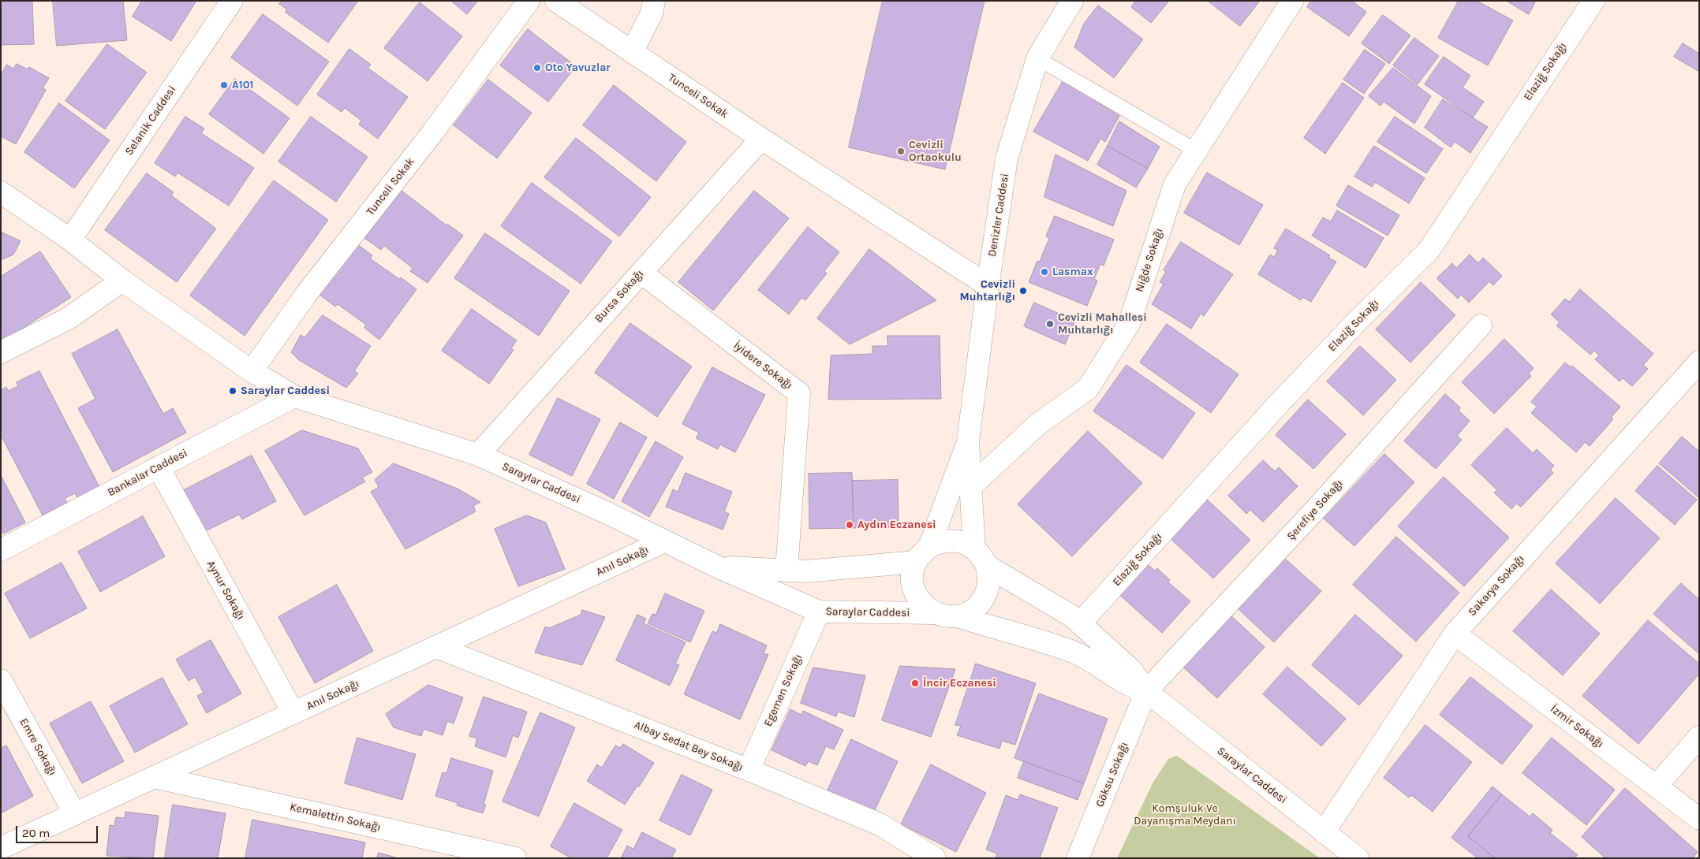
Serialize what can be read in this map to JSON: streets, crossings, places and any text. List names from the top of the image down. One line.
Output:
{"streets":{"street":["Elaziğ Sokağı","Tunceli Sokak","Selanik Caddesi","Denizler Caddesi","Niğde Sokağı","Bursa Sokağı","İyidere Sokağı","Bankalar Caddesi","Saraylar Caddesi","Şerefiye Sokağı","Anıl Sokağı","Sakarya Sokağı","Aynur Sokağı","Egemen Sokağı","İzmir Sokağı","Albay Sedat Bey Sokağı","Emre Sokağı","Göksu Sokağı","Kemalettin Sokağı"]},"crossings":[["Elaziğ Sokağı","Saraylar Caddesi"],["Tunceli Sokak","Denizler Caddesi"],["Tunceli Sokak","Bursa Sokağı"],["Tunceli Sokak","Saraylar Caddesi"],["Selanik Caddesi","Saraylar Caddesi"],["Denizler Caddesi","Niğde Sokağı"],["Denizler Caddesi","Saraylar Caddesi"],["Bursa Sokağı","İyidere Sokağı"],["Bursa Sokağı","Saraylar Caddesi"],["İyidere Sokağı","Saraylar Caddesi"],["Bankalar Caddesi","Saraylar Caddesi"],["Bankalar Caddesi","Aynur Sokağı"],["Saraylar Caddesi","Şerefiye Sokağı"],["Saraylar Caddesi","Anıl Sokağı"],["Saraylar Caddesi","Sakarya Sokağı"],["Saraylar Caddesi","Egemen Sokağı"],["Saraylar Caddesi","Göksu Sokağı"],["Şerefiye Sokağı","Göksu Sokağı"],["Anıl Sokağı","Aynur Sokağı"],["Anıl Sokağı","Albay Sedat Bey Sokağı"],["Anıl Sokağı","Emre Sokağı"],["Anıl Sokağı","Kemalettin Sokağı"],["Sakarya Sokağı","İzmir Sokağı"],["Egemen Sokağı","Albay Sedat Bey Sokağı"]],"parks":["Komşuluk Ve Dayanışma Meydanı"],"places":["Oto Yavuzlar","A101","Cevizli Ortaokulu","Lasmax","Cevizli Muhtarlığı","Cevizli Mahallesi Muhtarlığı","Saraylar Caddesi","Aydın Eczanesi","İncir Eczanesi"],"scale_bar":"20 m"}
